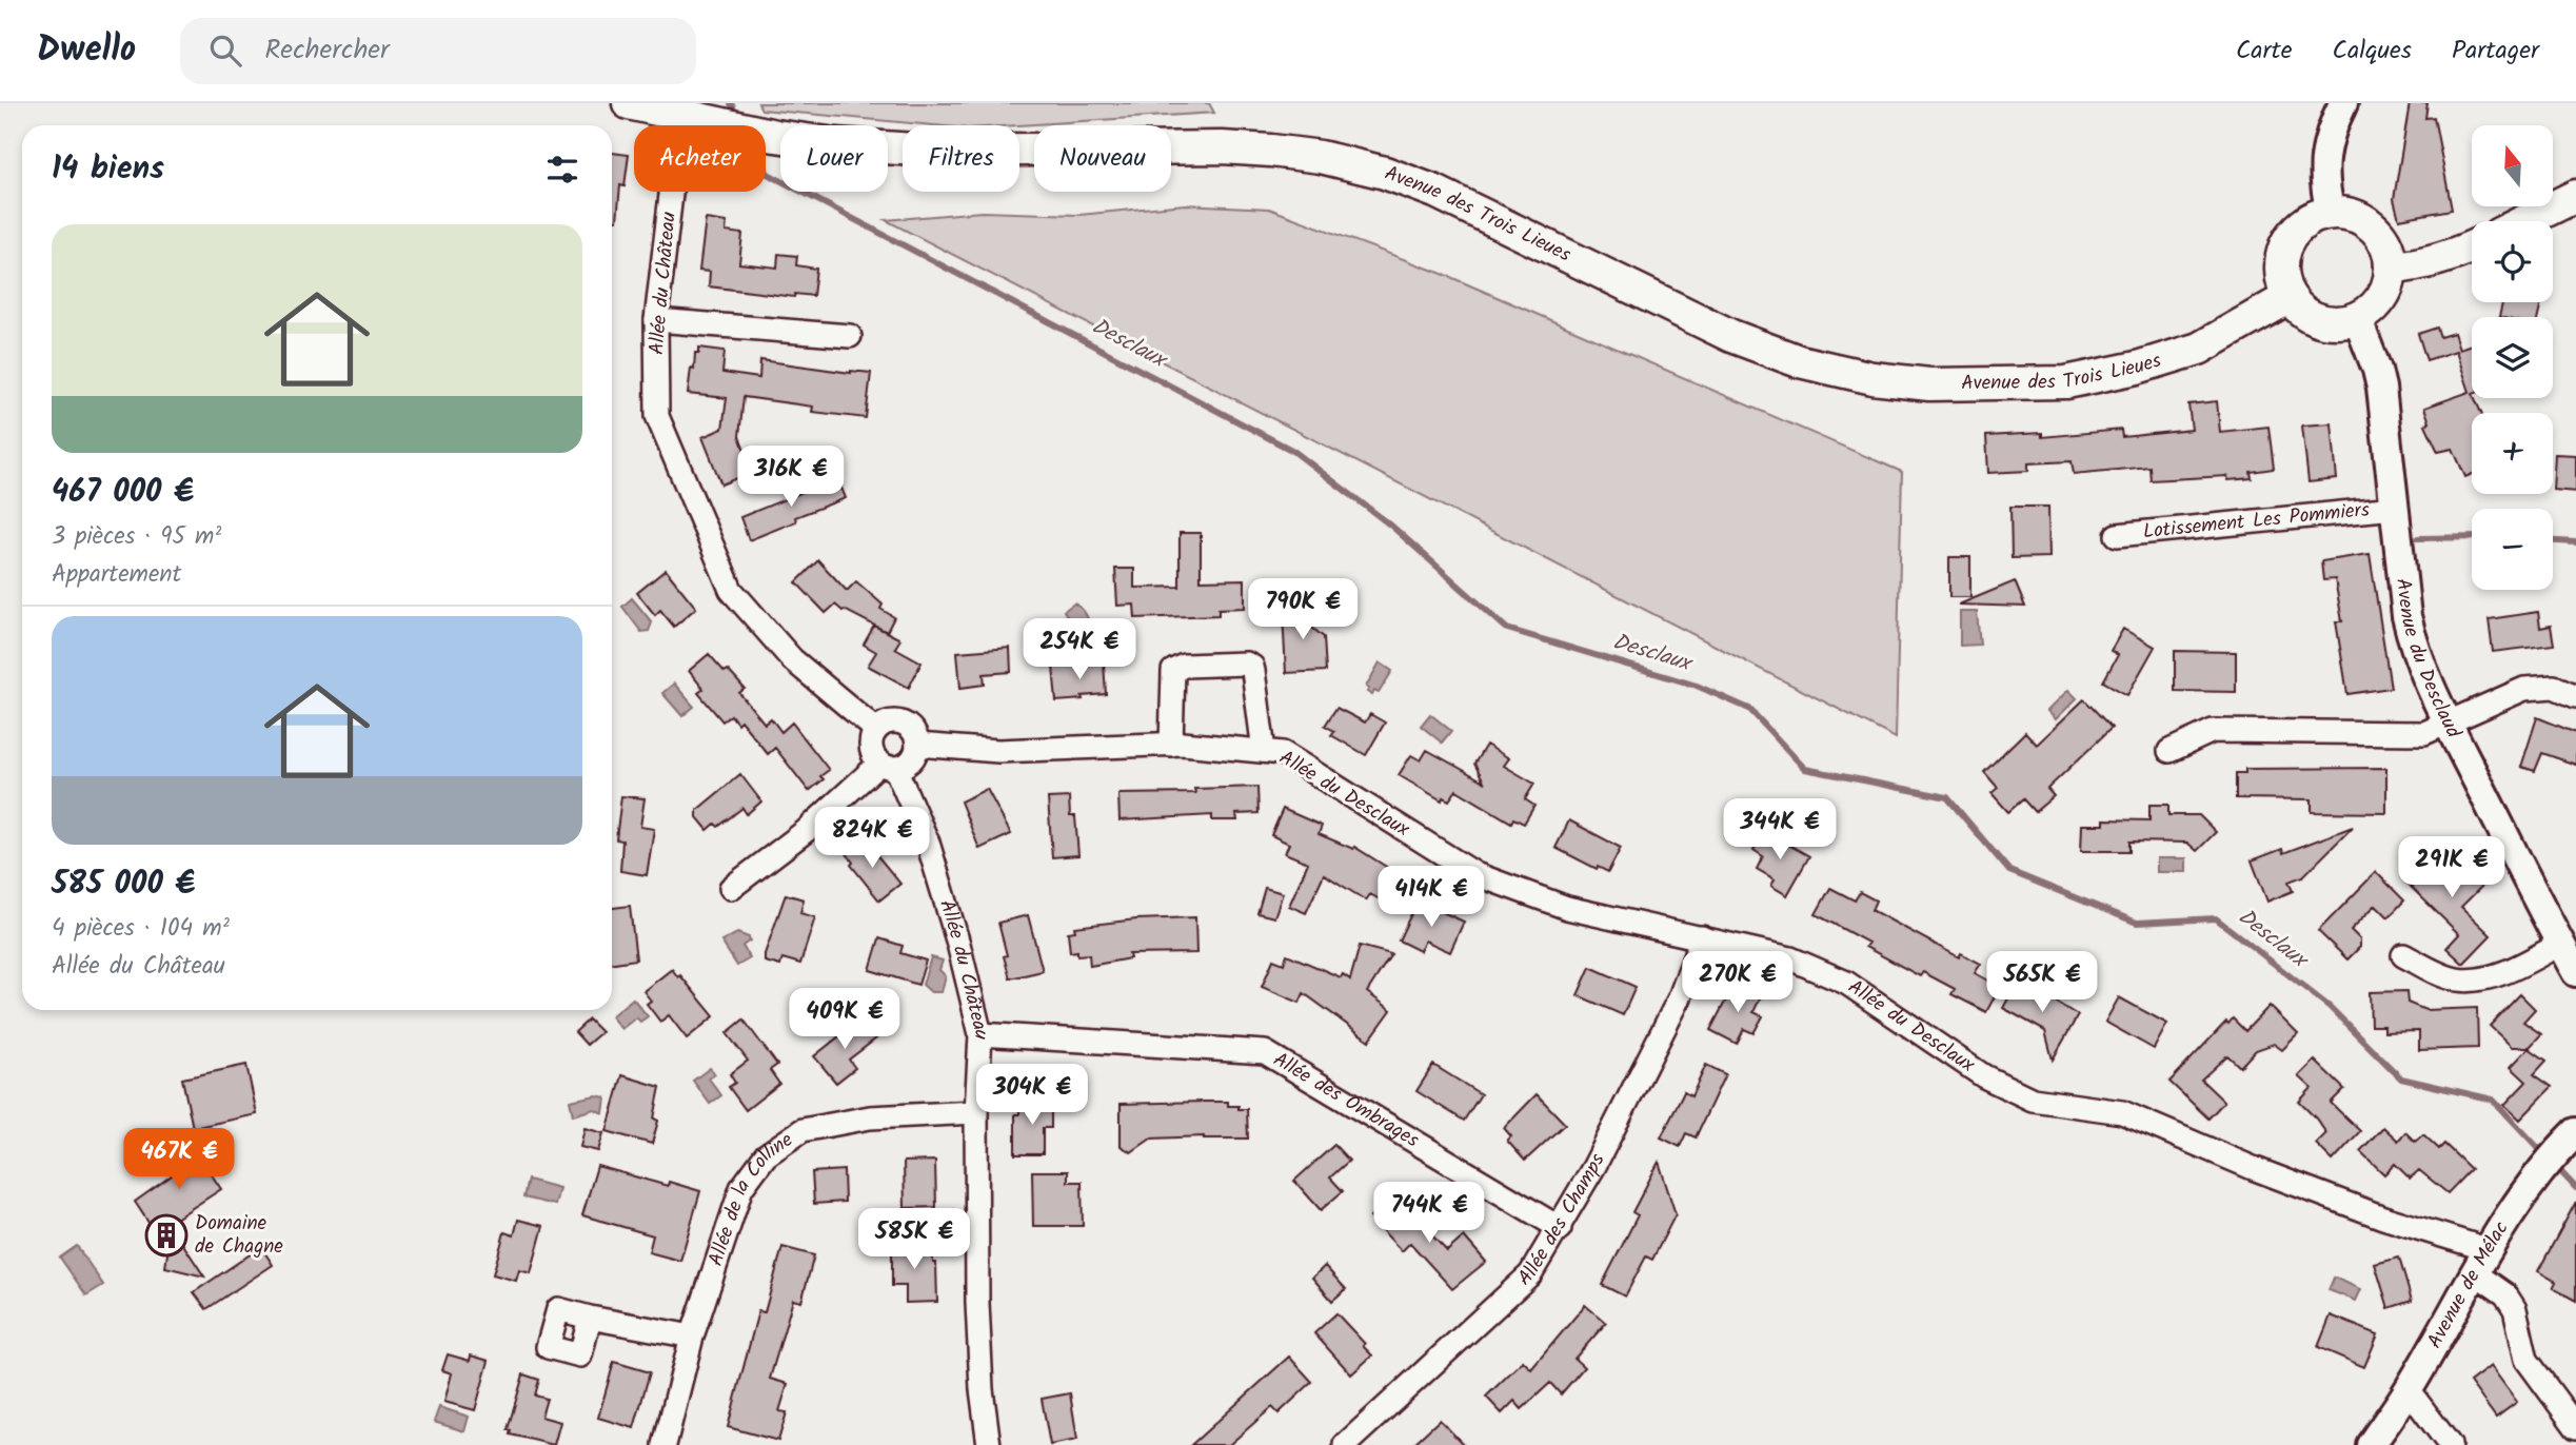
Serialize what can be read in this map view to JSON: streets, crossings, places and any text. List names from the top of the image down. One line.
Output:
{"streets":{"main road":["Avenue des Trois Lieues"],"street":["Allée du Château","Lotissement Les Pommiers","Avenue du Desclaud","Allée du Desclaux","Allée des Ombrages","Allée de la Colline","Allée des Champs","Avenue de Mélac"]},"crossings":[["Avenue des Trois Lieues","Allée du Château"],["Avenue des Trois Lieues","Avenue du Desclaud"],["Allée du Château","Allée du Desclaux"],["Allée du Château","Allée des Ombrages"],["Allée du Château","Allée de la Colline"],["Lotissement Les Pommiers","Avenue du Desclaud"],["Allée du Desclaux","Allée des Champs"],["Allée du Desclaux","Avenue de Mélac"],["Allée des Ombrages","Allée des Champs"]],"water":["Desclaux"],"places":{"building":["Domaine de Chagne"]},"north":"top","page":{"header":"Dwello","search":"Rechercher","nav":["Carte","Calques","Partager"],"map_buttons":["+","−"],"chip":["Acheter","Louer","Filtres","Nouveau"],"heading":"14 biens","list":[{"name":"467 000 €","note":"3 pièces · 95 m² · Appartement"},{"name":"585 000 €","note":"4 pièces · 104 m² · Allée du Château"}],"price":["316K €","790K €","254K €","344K €","824K €","291K €","414K €","270K €","565K €","409K €","304K €","467K €","744K €","585K €"]}}
